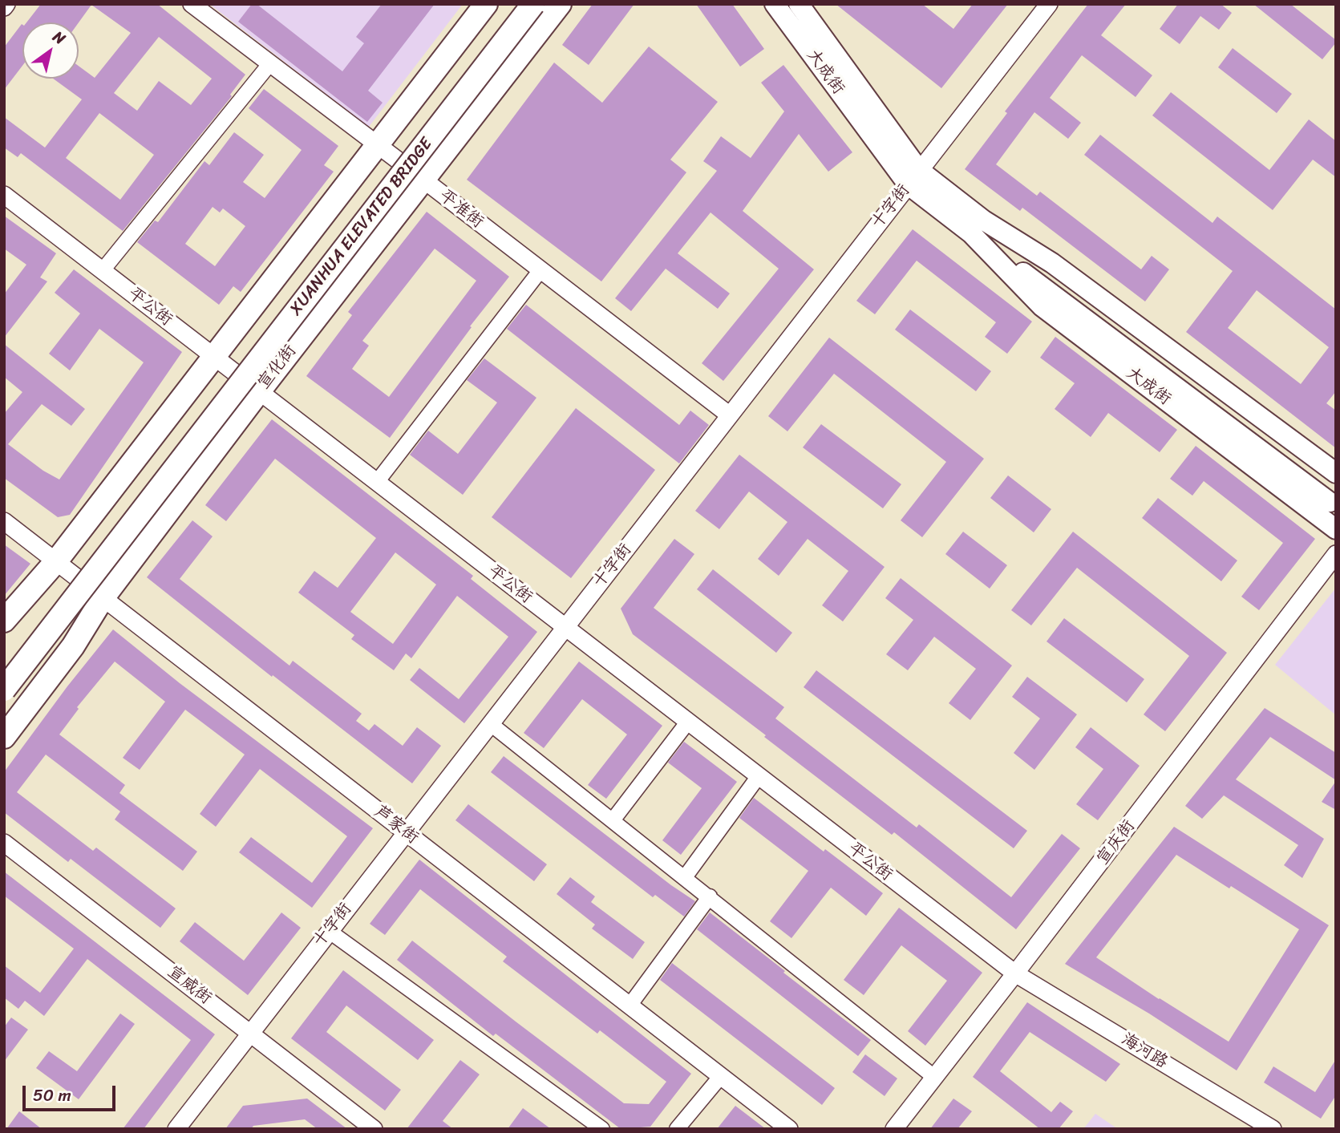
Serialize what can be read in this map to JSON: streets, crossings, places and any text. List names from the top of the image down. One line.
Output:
{"streets":{"highway":["XUANHUA ELEVATED BRIDGE","宣化街"],"main road":["大成街"],"street":["十字街","平准街","平公街","芦家街","宣庆街","宣威街","海河路"]},"crossings":[["大成街","十字街"],["十字街","平准街"],["十字街","平公街"],["十字街","芦家街"],["十字街","宣威街"],["平准街","宣化街"],["平公街","宣化街"],["平公街","宣庆街"],["平公街","海河路"],["宣化街","芦家街"],["宣庆街","海河路"]],"scale_bar":"50 m","north":"top right"}
